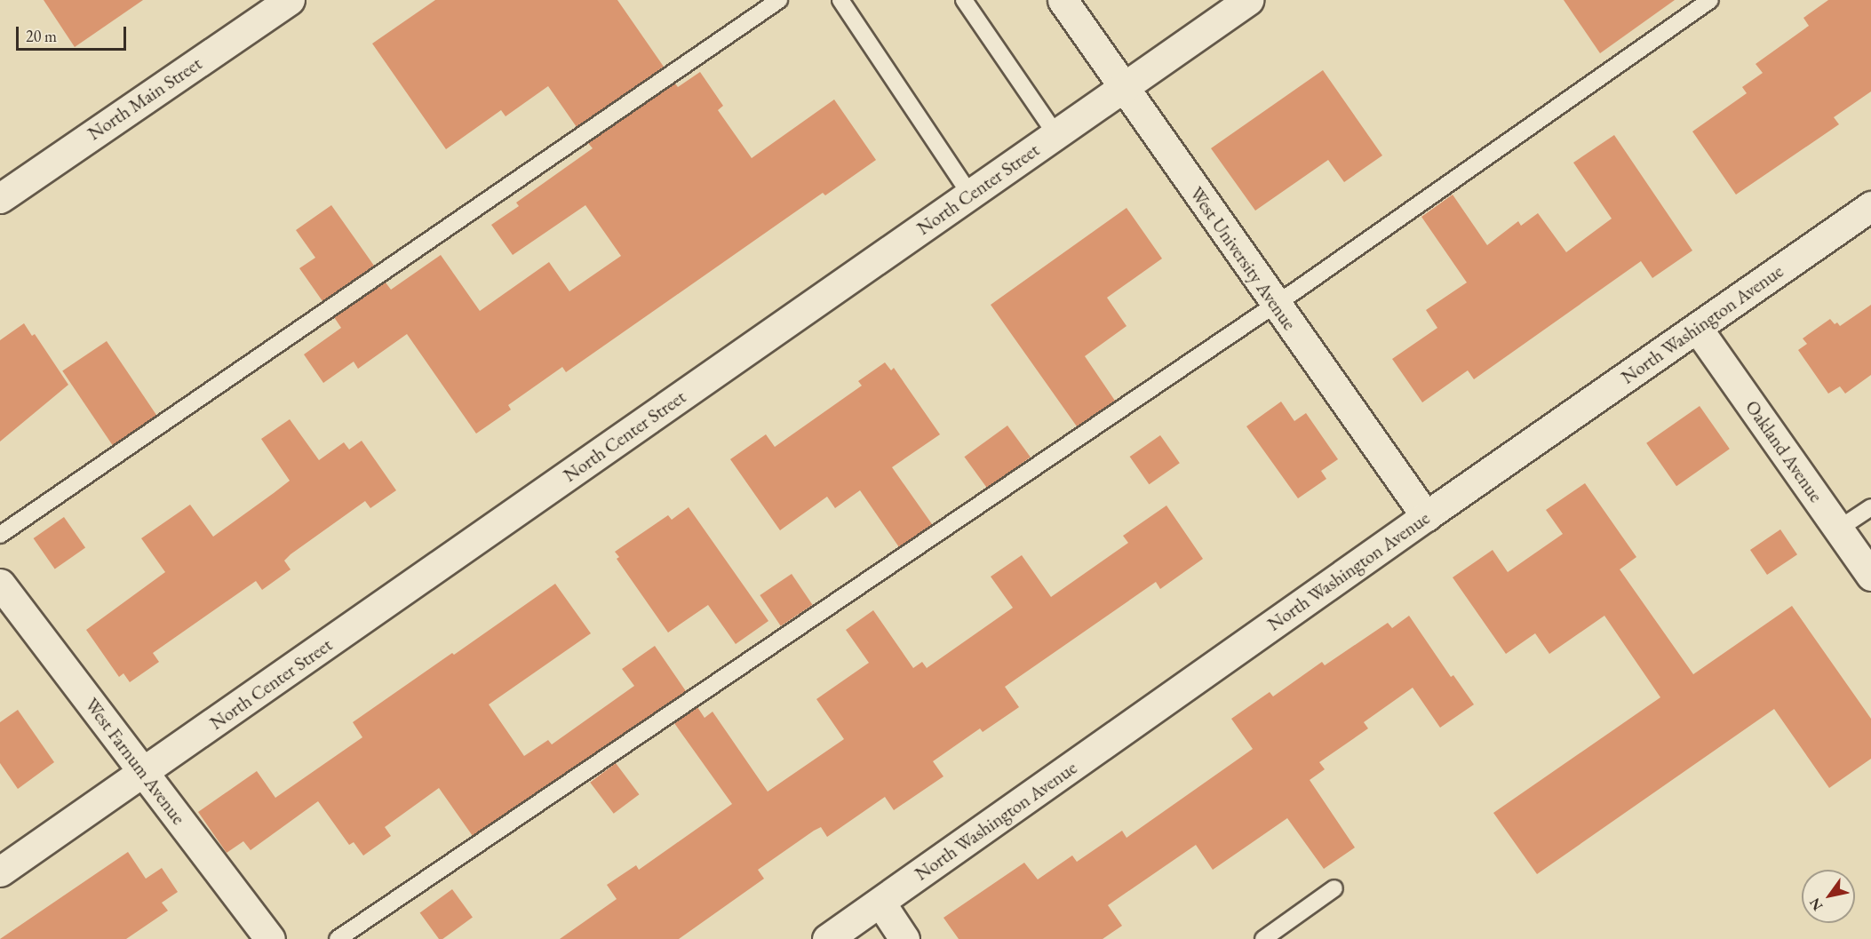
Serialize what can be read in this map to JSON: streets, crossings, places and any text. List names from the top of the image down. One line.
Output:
{"streets":{"street":["North Main Street","North Center Street","West University Avenue","North Washington Avenue","Oakland Avenue","West Farnum Avenue"]},"crossings":[["North Center Street","West University Avenue"],["North Center Street","West Farnum Avenue"],["West University Avenue","North Washington Avenue"],["North Washington Avenue","Oakland Avenue"]],"scale_bar":"20 m","north":"bottom left"}
